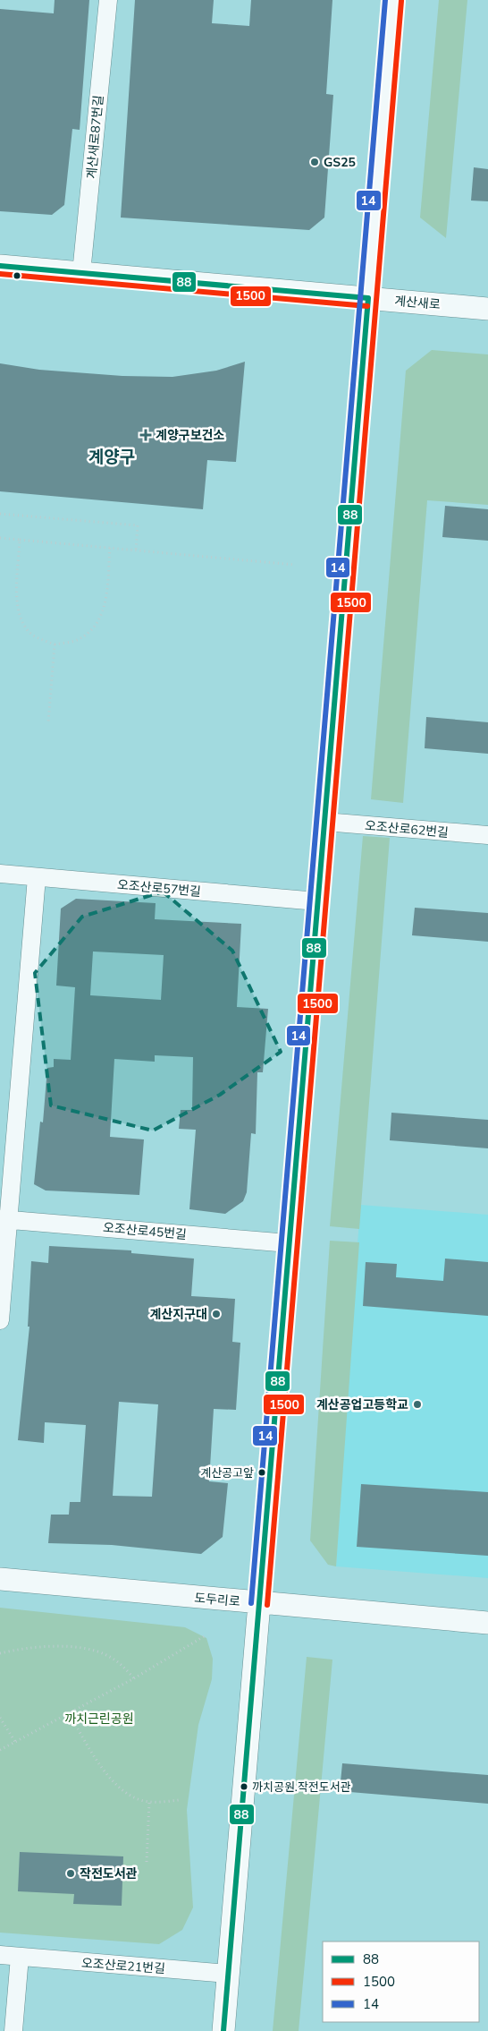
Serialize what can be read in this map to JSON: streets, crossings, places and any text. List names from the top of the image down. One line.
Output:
{"streets":{"street":["계산새로87번길","계산새로","오조산로62번길","오조산로57번길","오조산로45번길","도두리로","오조산로21번길"]},"crossings":[["계산새로87번길","계산새로"]],"districts":["계양구"],"parks":["까치근린공원"],"places":{"other":["GS25","계산지구대","계산공업고등학교","계산공고앞","까치공원.작전도서관","작전도서관"],"health":["계양구보건소"]},"lines":["transit line 14","transit line 1500","transit line 88"],"legend":["88","1500","14"]}
